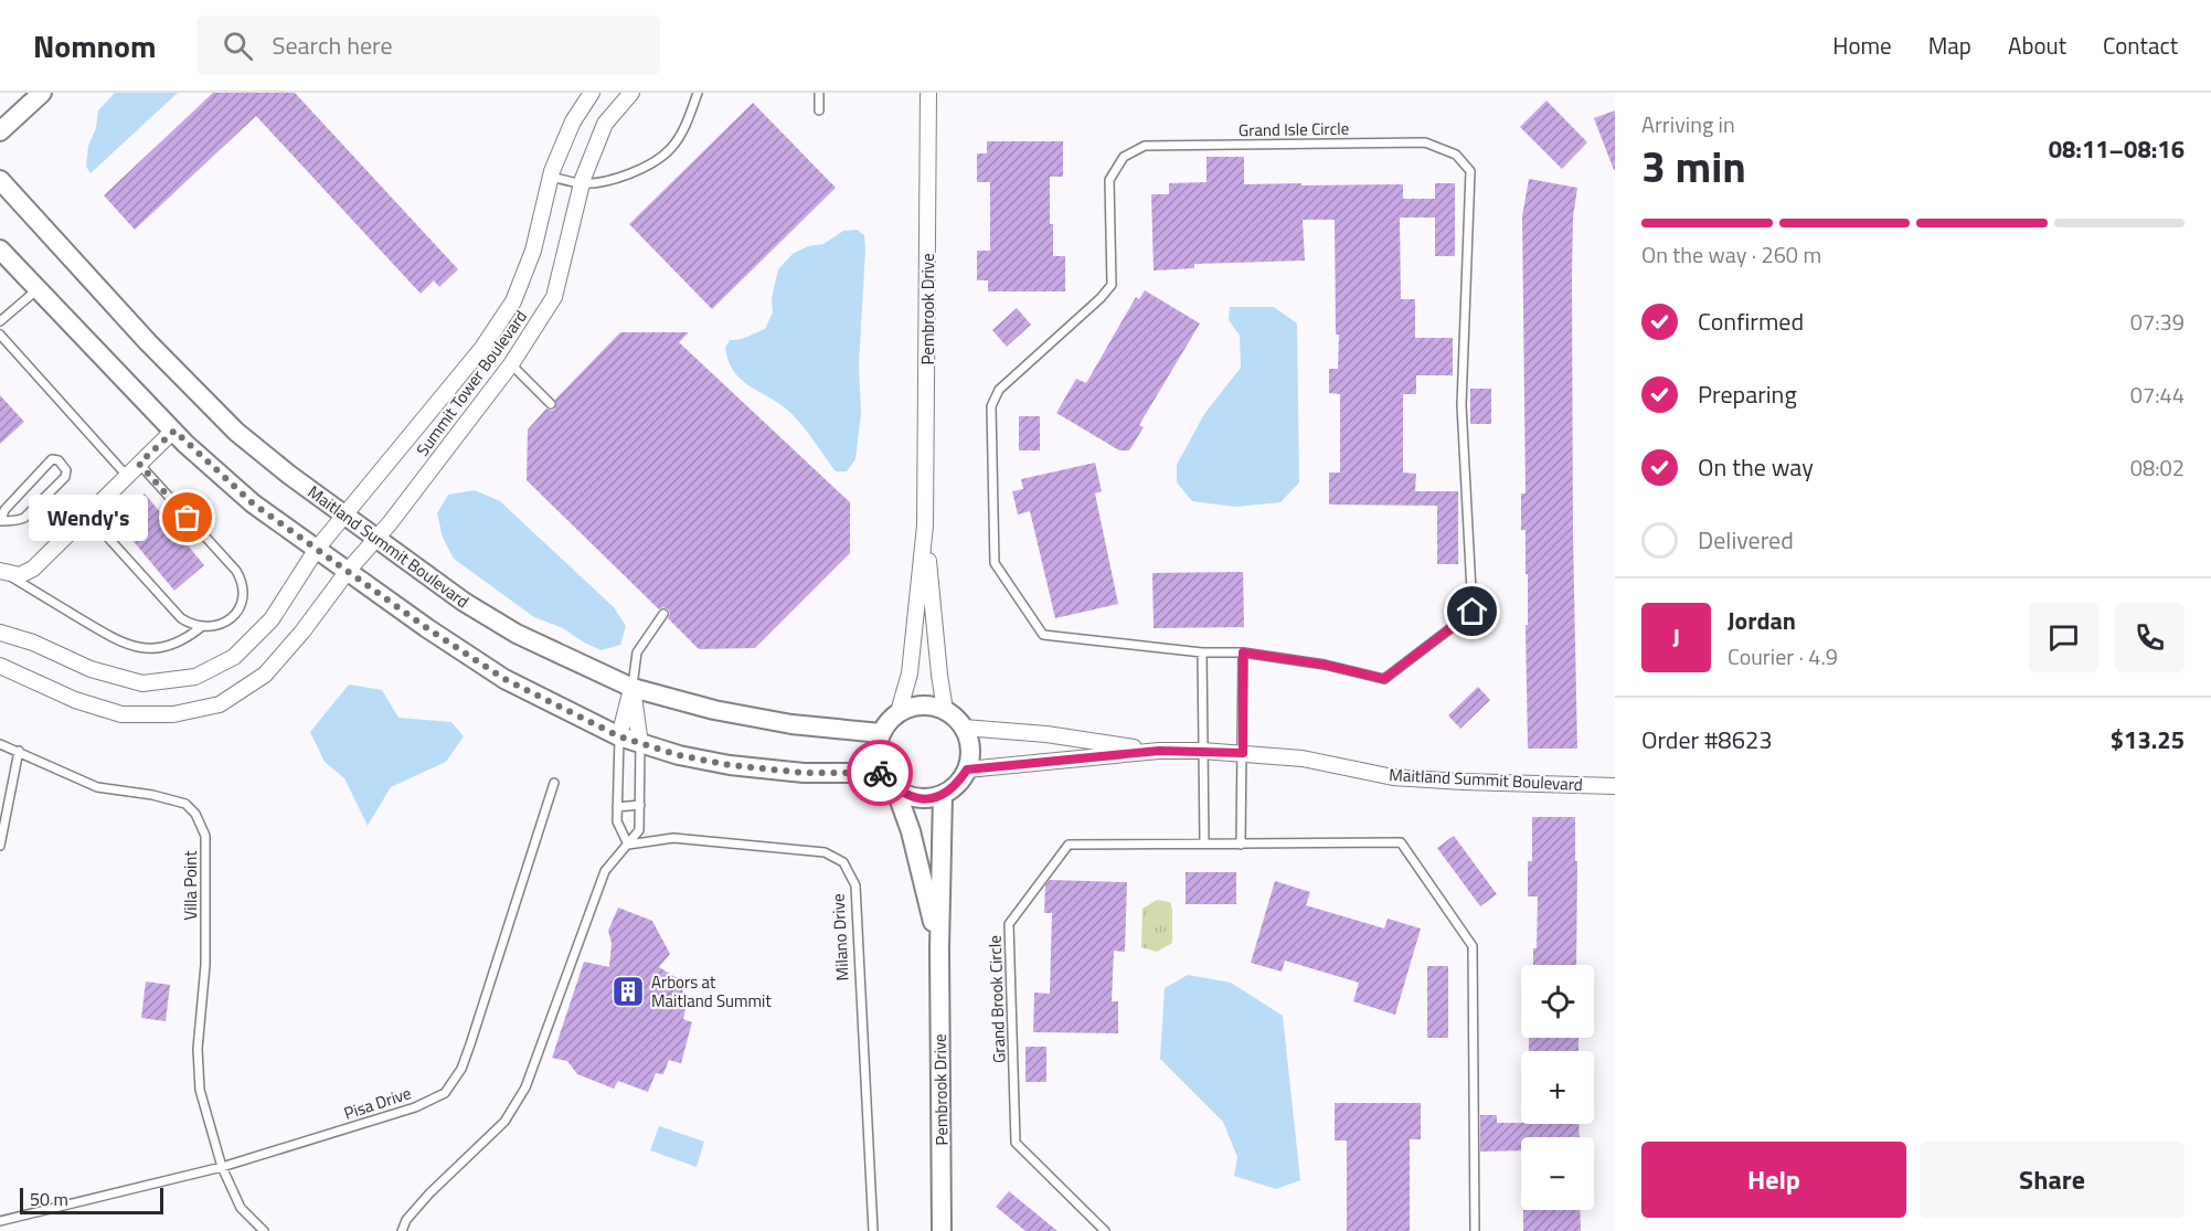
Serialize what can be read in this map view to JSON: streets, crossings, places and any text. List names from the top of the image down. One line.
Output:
{"streets":{"street":["Pembrook Drive","Summit Tower Boulevard","Maitland Summit Boulevard"],"lane":["Grand Isle Circle","Villa Point","Milano Drive","Grand Brook Circle","Pisa Drive"]},"crossings":[["Pembrook Drive","Maitland Summit Boulevard"],["Summit Tower Boulevard","Maitland Summit Boulevard"],["Villa Point","Pisa Drive"]],"places":{"other":["Wendy's"],"building":["Arbors at Maitland Summit"]},"scale_bar":"50 m","page":{"header":"Nomnom","search":"Search here","nav":["Home","Map","About","Contact"],"heading":["3 min","Arriving in","08:11–08:16"],"panel":["Jordan","Courier · 4.9","Order #8623","$13.25"],"bar":"On the way · 260 m","list":[["Confirmed","07:39"],["Preparing","07:44"],["On the way","08:02"],"Delivered"],"bubble":"Wendy's","round":"J","map_buttons":["+","−"],"buttons":["Help","Share"],"scale":"50 m"}}
